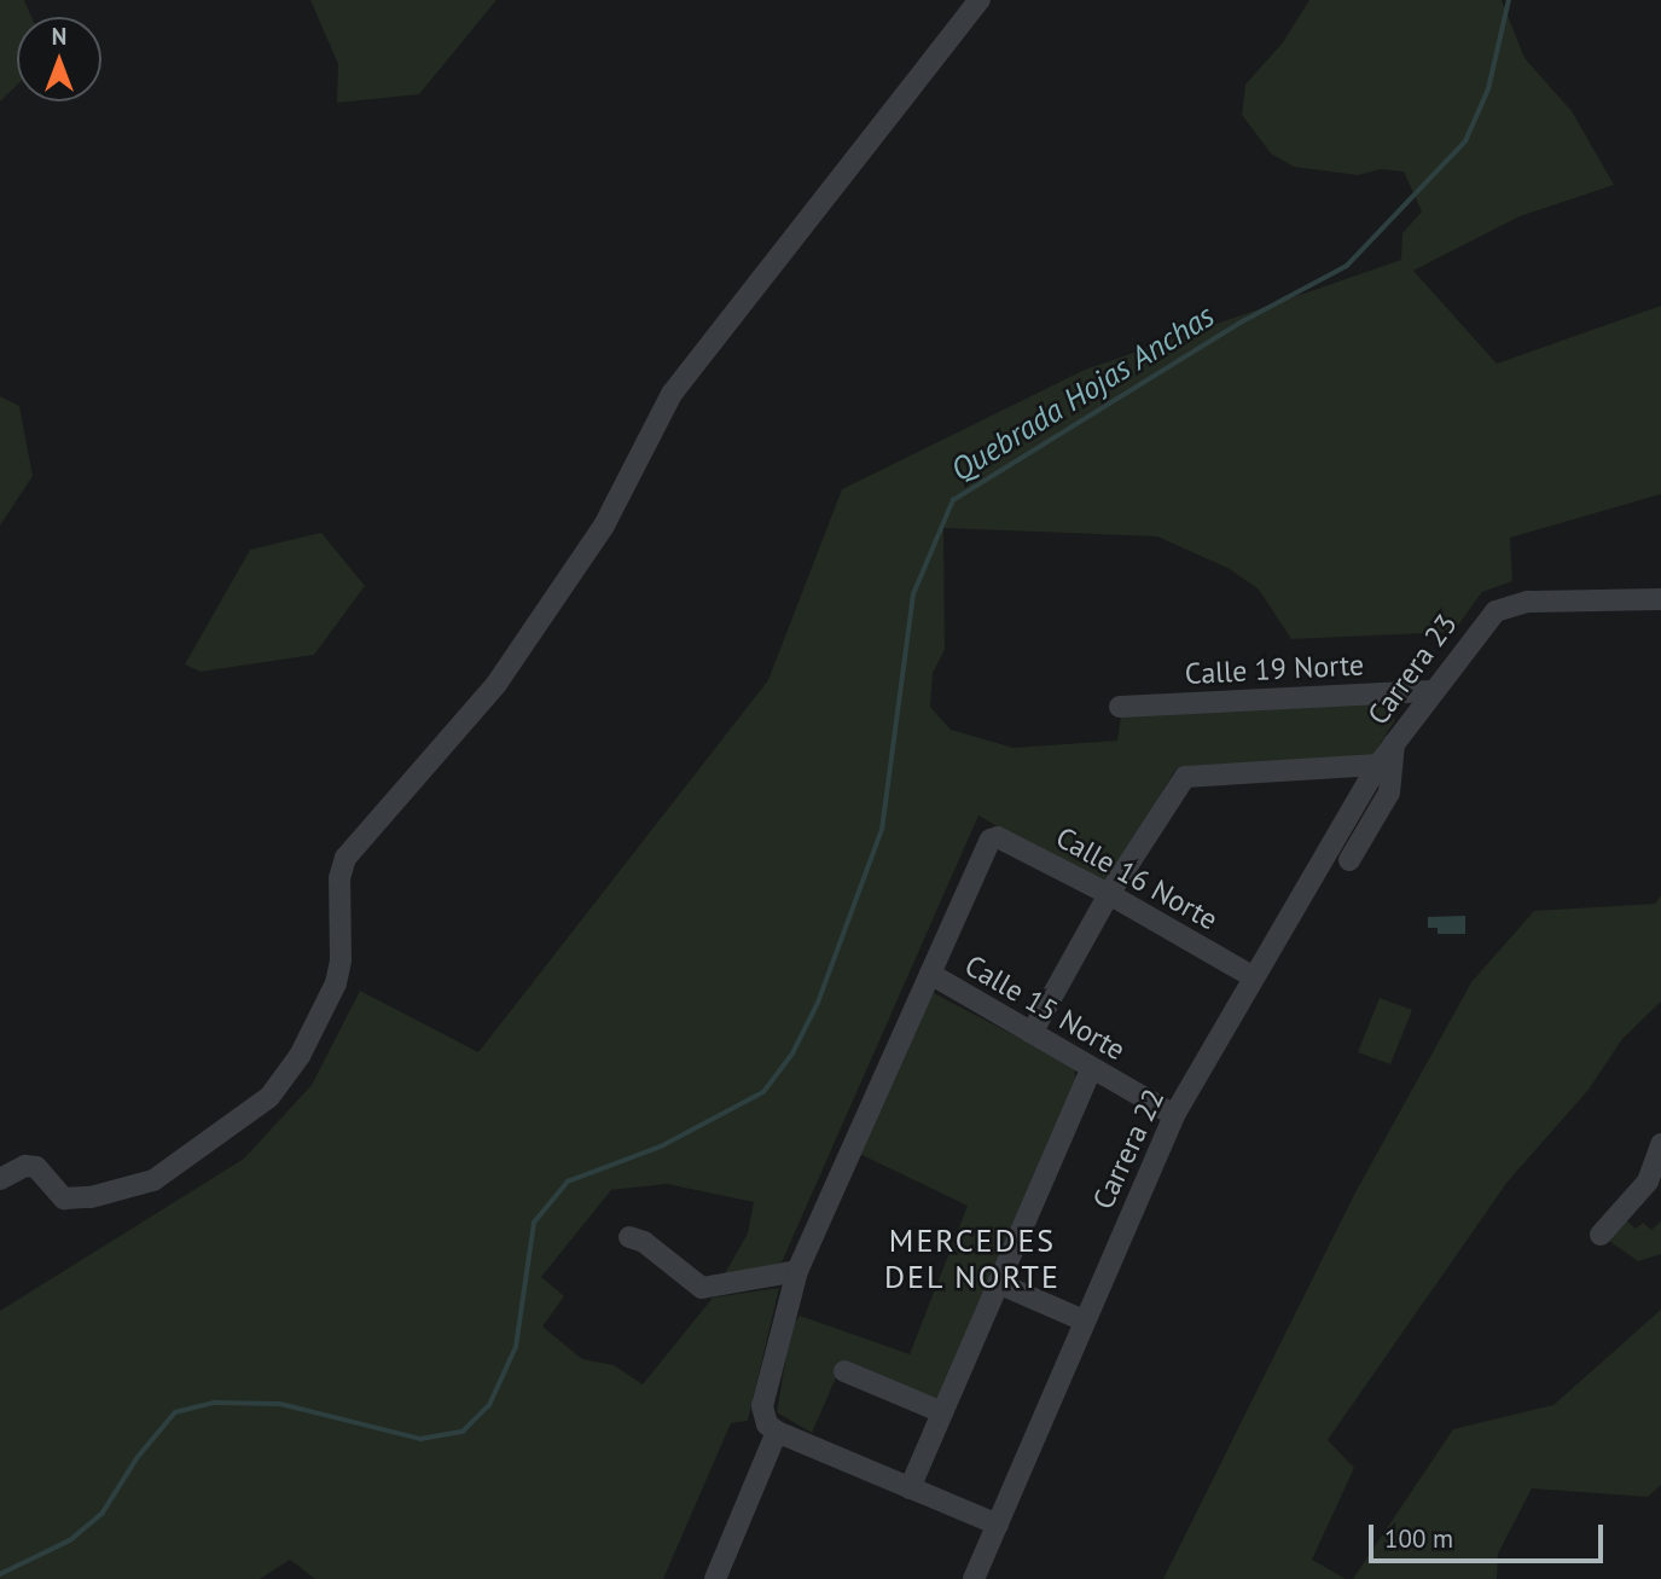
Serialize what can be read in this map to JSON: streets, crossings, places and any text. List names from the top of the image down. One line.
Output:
{"streets":{"street":["Calle 19 Norte","Carrera 23","Calle 16 Norte","Calle 15 Norte","Carrera 22"]},"crossings":[["Calle 19 Norte","Carrera 23"],["Carrera 23","Carrera 22"],["Calle 16 Norte","Calle 15 Norte"],["Calle 16 Norte","Carrera 22"],["Calle 15 Norte","Carrera 22"]],"districts":["MERCEDES DEL NORTE"],"water":["Quebrada Hojas Anchas"],"scale_bar":"100 m","north":"top"}
